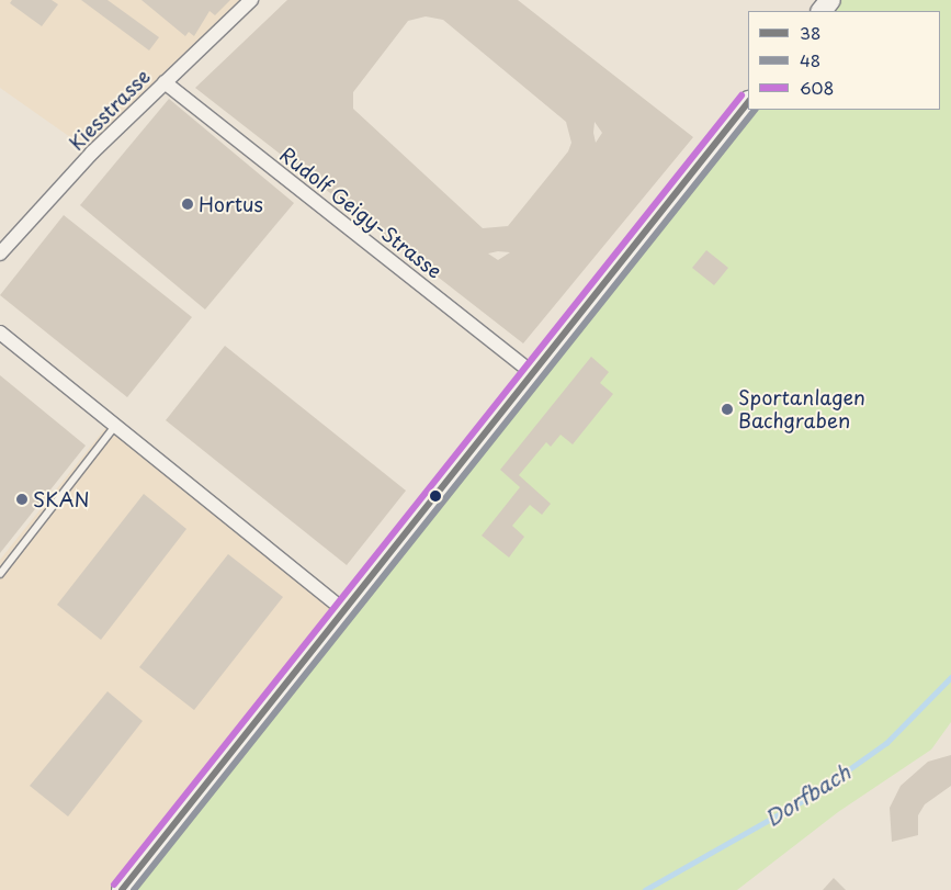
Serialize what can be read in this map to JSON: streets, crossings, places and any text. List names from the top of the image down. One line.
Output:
{"streets":{"street":["Kiesstrasse","Rudolf Geigy-Strasse"]},"crossings":[["Kiesstrasse","Rudolf Geigy-Strasse"]],"water":["Dorfbach"],"places":["Hortus","Sportanlagen Bachgraben","SKAN"],"lines":["transit line 608","transit line 38","transit line 48"],"legend":["38","48","608"]}
